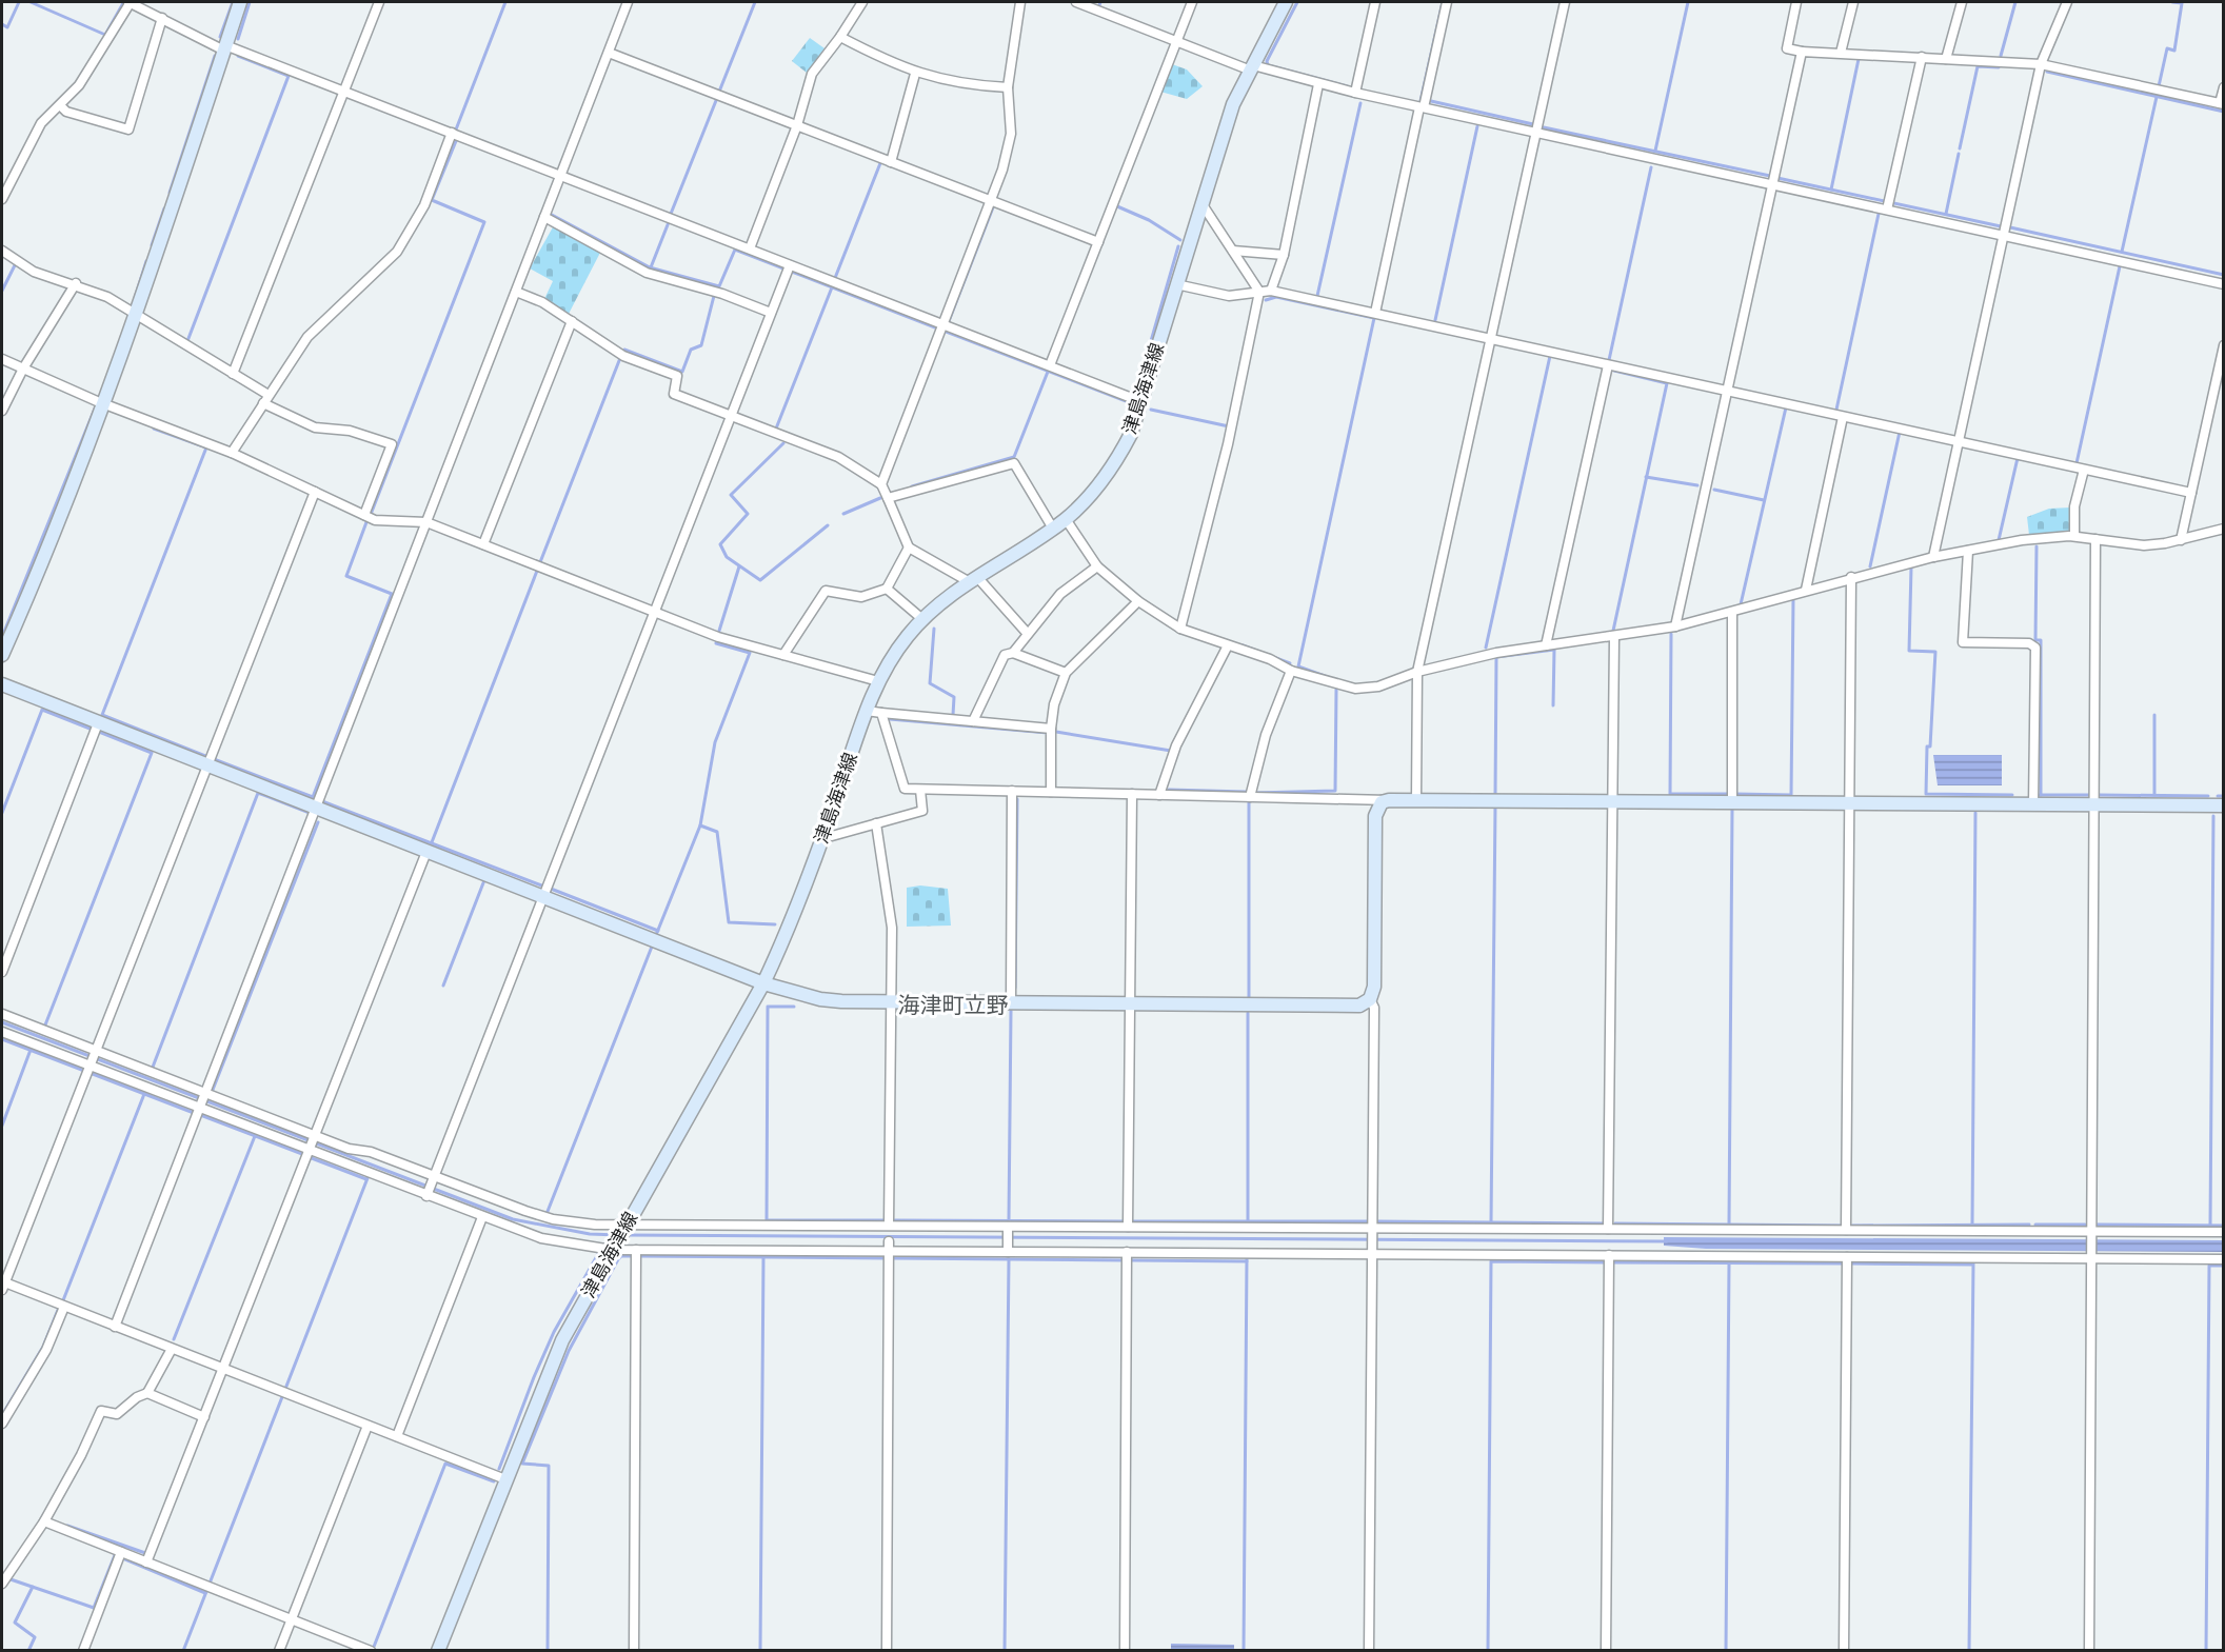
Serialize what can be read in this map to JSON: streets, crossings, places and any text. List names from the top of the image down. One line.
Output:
{"streets":{"street":["津島海津線"]},"districts":["海津町立野"]}
